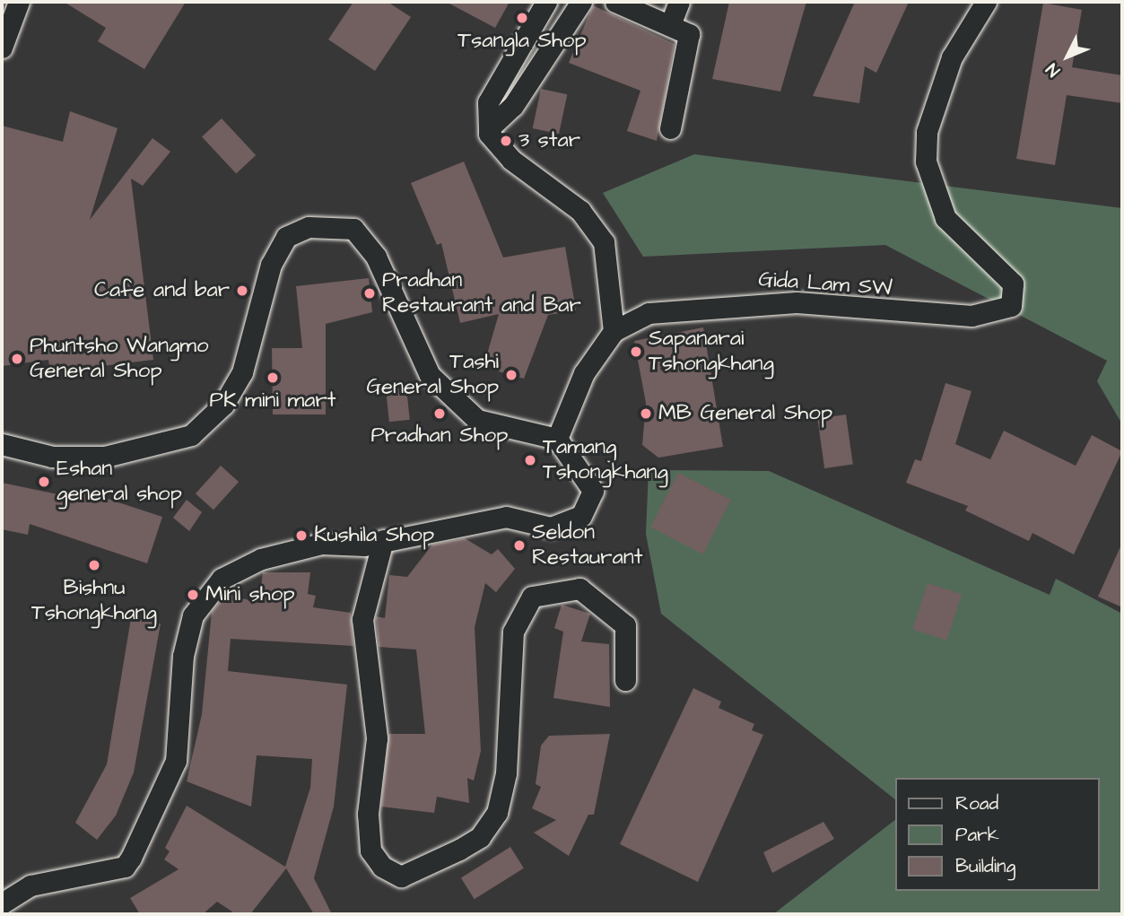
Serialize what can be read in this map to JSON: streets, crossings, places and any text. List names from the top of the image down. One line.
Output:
{"streets":{"street":["Gida Lam SW"]},"places":["Tsangla Shop","3 star","Cafe and bar","Pradhan Restaurant and Bar","Sapanarai Tshongkhang","Phuntsho Wangmo General Shop","Tashi General Shop","PK mini mart","Pradhan Shop","MB General Shop","Tamang Tshongkhang","Eshan general shop","Kushila Shop","Seldon Restaurant","Bishnu Tshongkhang","Mini shop"],"legend":["Road","Park","Building"],"north":"bottom left"}
